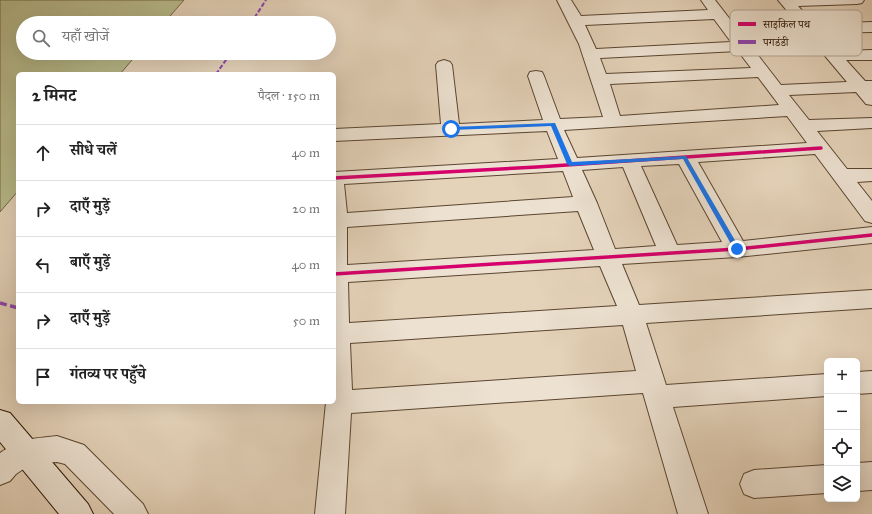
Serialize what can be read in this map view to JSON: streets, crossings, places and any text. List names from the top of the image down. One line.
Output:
{"legend":["साइकिल पथ","पगडंडी"],"page":{"search":"यहाँ खोजें","heading":["2 मिनट","पैदल · 150 m"],"list":[["सीधे चलें","40 m"],["दाएँ मुड़ें","20 m"],["बाएँ मुड़ें","40 m"],["दाएँ मुड़ें","50 m"],"गंतव्य पर पहुँचे"],"map_buttons":["+","−"]}}
